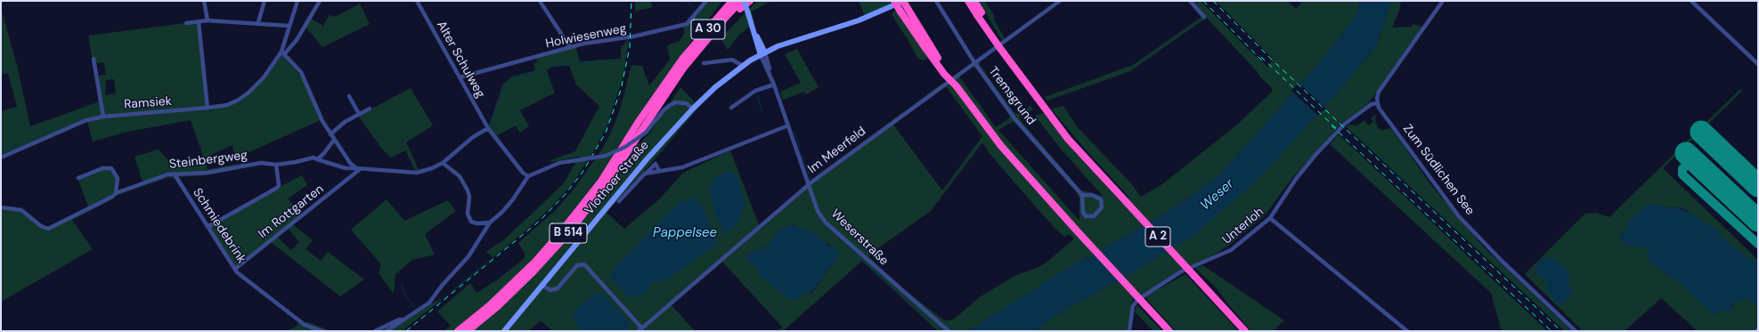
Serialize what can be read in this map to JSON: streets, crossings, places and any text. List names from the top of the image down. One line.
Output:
{"streets":{"highway":["A 30","B 514","A 2"],"main road":["Vlothoer Straße","Weserstraße"],"street":["Holwiesenweg","Alter Schulweg","Tremsgrund","Ramsiek","Im Meerfeld","Steinbergweg","Zum Südlichen See","Im Rottgarten","Schmiedebrink","Unterloh"]},"crossings":[["A 30","B 514"],["A 30","Weserstraße"],["Holwiesenweg","Alter Schulweg"],["Alter Schulweg","Steinbergweg"],["Tremsgrund","Im Meerfeld"],["Im Meerfeld","Weserstraße"],["Steinbergweg","Im Rottgarten"],["Steinbergweg","Schmiedebrink"],["Zum Südlichen See","Unterloh"],["Vlothoer Straße","Weserstraße"],["Im Rottgarten","Schmiedebrink"]],"water":["Weser","Pappelsee"]}
